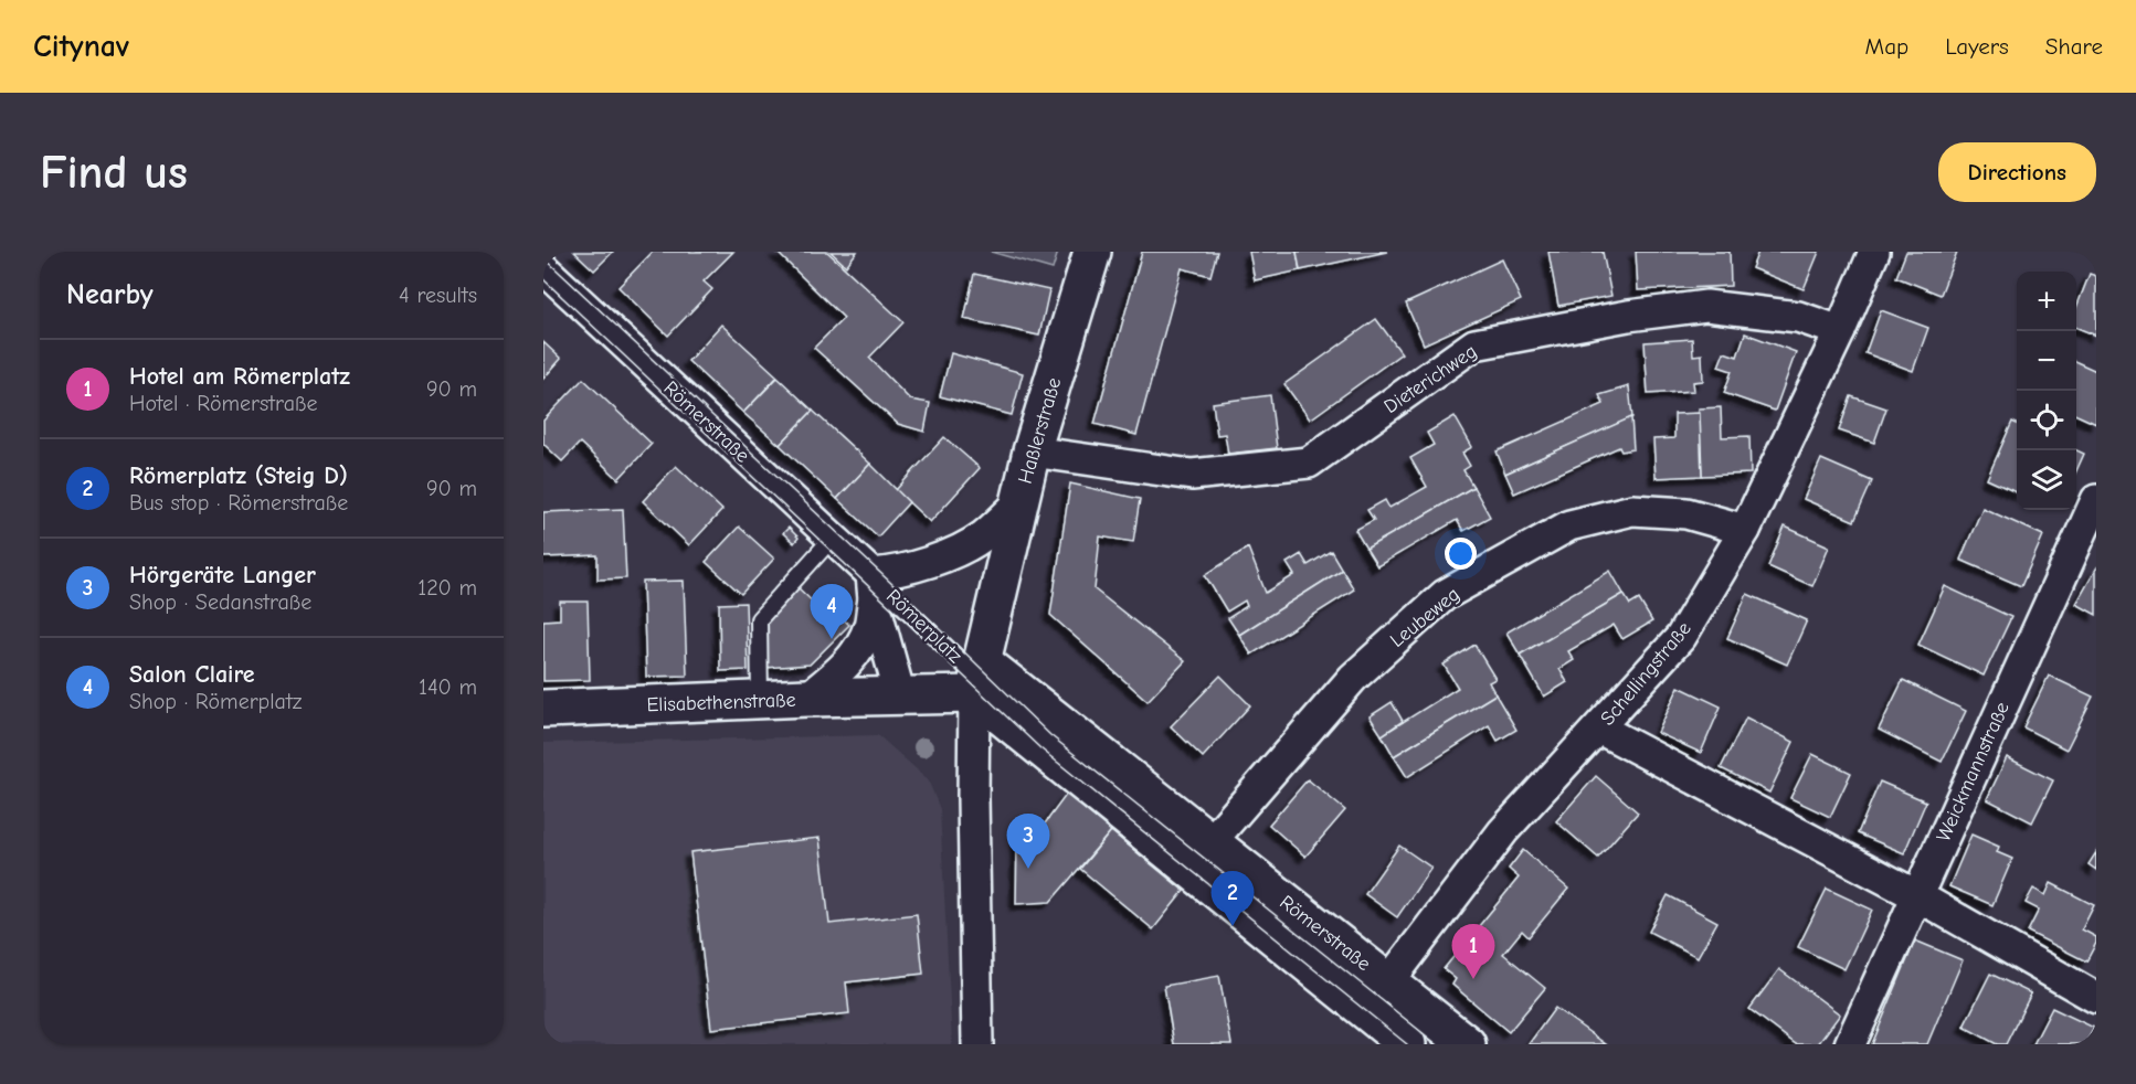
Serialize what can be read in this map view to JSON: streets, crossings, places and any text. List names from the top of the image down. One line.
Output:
{"streets":{"street":["Dieterichweg","Römerstraße","Haßlerstraße","Leubeweg","Römerplatz","Schellingstraße","Elisabethenstraße","Weickmannstraße"]},"crossings":[["Dieterichweg","Haßlerstraße"],["Dieterichweg","Schellingstraße"],["Römerstraße","Leubeweg"],["Römerstraße","Römerplatz"],["Römerstraße","Schellingstraße"],["Haßlerstraße","Römerplatz"],["Leubeweg","Schellingstraße"],["Römerplatz","Elisabethenstraße"]],"page":{"header":"Citynav","nav":["Map","Layers","Share"],"buttons":"Directions","title":"Find us","heading":["Nearby","4 results"],"map_buttons":["+","−"],"list":[{"mark":"1","name":"Hotel am Römerplatz","note":"Hotel · Römerstraße","value":"90 m"},{"mark":"2","name":"Römerplatz (Steig D)","note":"Bus stop · Römerstraße","value":"90 m"},{"mark":"3","name":"Hörgeräte Langer","note":"Shop · Sedanstraße","value":"120 m"},{"mark":"4","name":"Salon Claire","note":"Shop · Römerplatz","value":"140 m"}],"pins":["4","3","2","1"]}}
